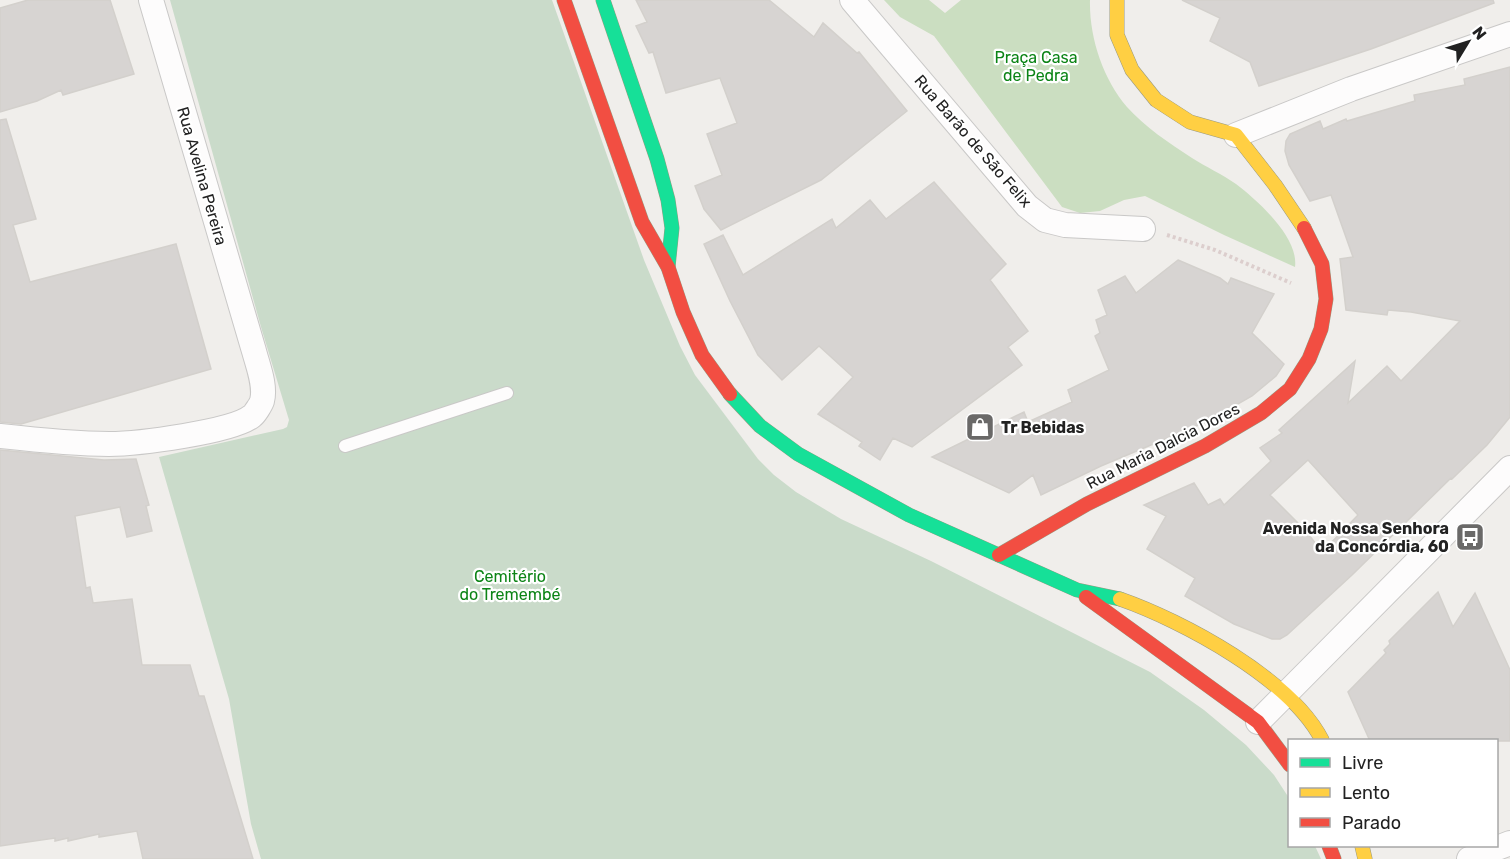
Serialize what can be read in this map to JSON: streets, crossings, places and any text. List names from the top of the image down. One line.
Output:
{"streets":{"main road":["Rua Maria Dalcia Dores"],"street":["Rua Barão de São Felix","Rua Avelina Pereira"]},"parks":["Praça Casa de Pedra","Cemitério do Tremembé"],"places":{"shop":["Tr Bebidas"],"bus stop":["Avenida Nossa Senhora da Concórdia, 60"]},"legend":["Livre","Lento","Parado"],"north":"top right"}
